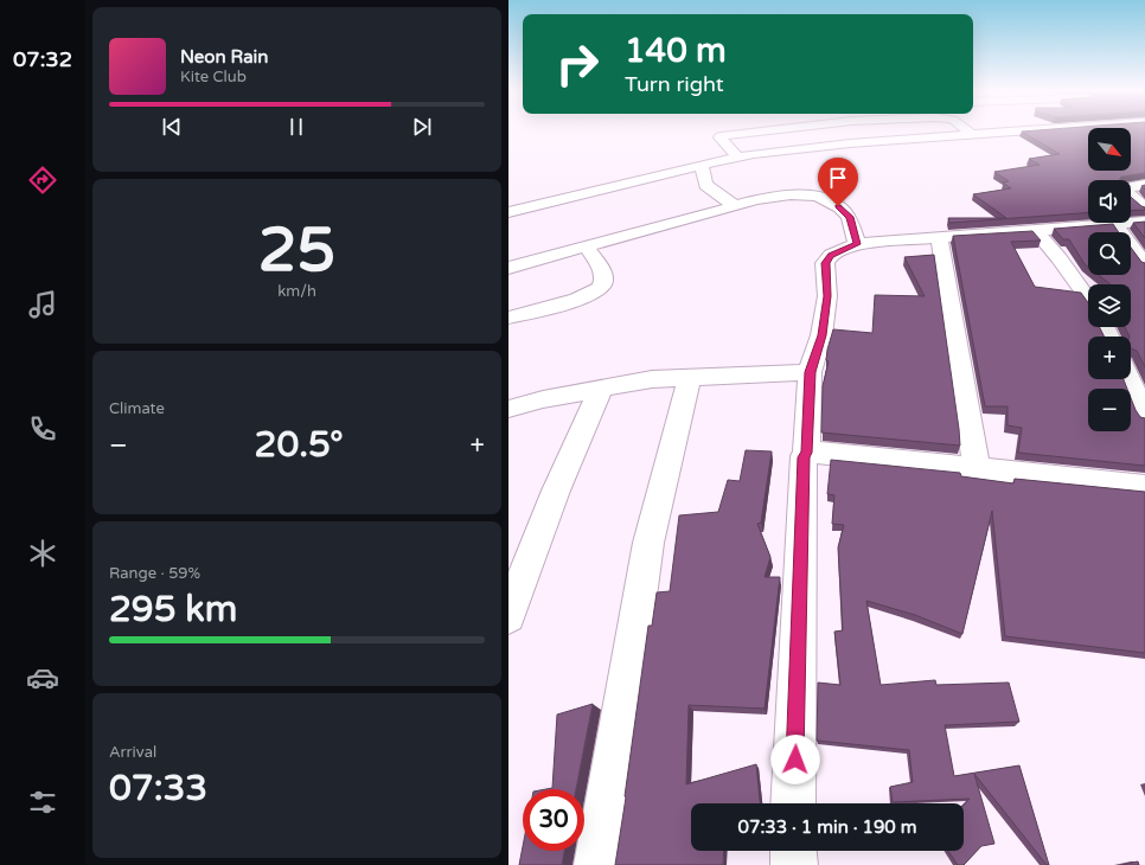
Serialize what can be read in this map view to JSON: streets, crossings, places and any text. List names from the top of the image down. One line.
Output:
{"north":"bottom right","page":{"tabs":"07:32","turn":["140 m","Turn right"],"song":["Neon Rain","Kite Club"],"map_buttons":["+","−"],"tile":[["25","km/h"],"Climate",["Range · 59%","295 km"],["Arrival","07:33"]],"heat":["−","20.5°","+"],"limit":"30","trip":"07:33 · 1 min · 190 m"}}
